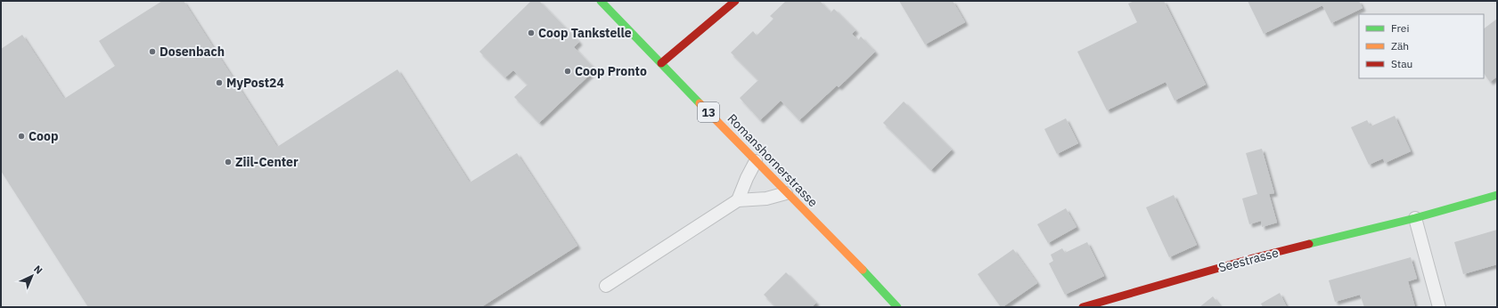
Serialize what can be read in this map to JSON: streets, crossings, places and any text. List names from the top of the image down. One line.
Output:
{"streets":{"street":["13","Romanshornerstrasse","Seestrasse"]},"places":["Coop Tankstelle","Dosenbach","Coop Pronto","MyPost24","Coop","Ziil-Center"],"legend":["Frei","Zäh","Stau"],"north":"top right"}
